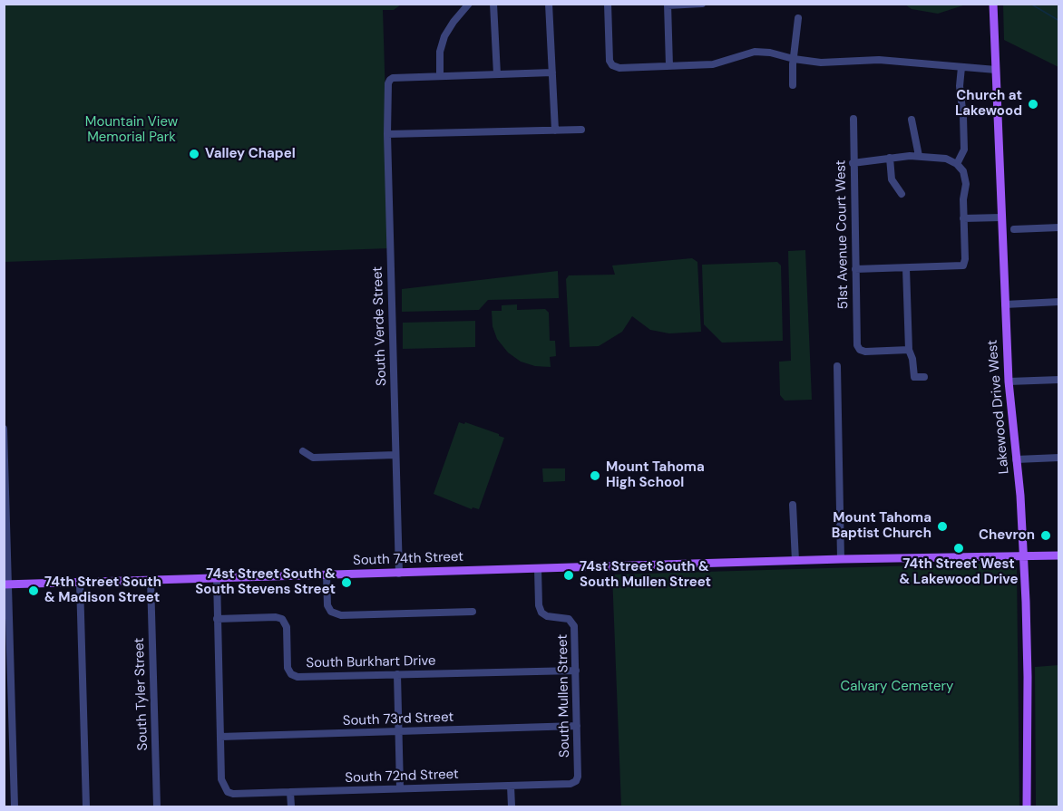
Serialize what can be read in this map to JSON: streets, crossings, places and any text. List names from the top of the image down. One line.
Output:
{"streets":{"main road":["Lakewood Drive West","South 74th Street"],"street":["51st Avenue Court West","South Verde Street","South Burkhart Drive","South Tyler Street","South Mullen Street","South 73rd Street","South 72nd Street"]},"crossings":[["South Verde Street","South 74th Street"],["Lakewood Drive West","South 74th Street"],["South 74th Street","South Tyler Street"],["South 74th Street","South Mullen Street"],["South Burkhart Drive","South Mullen Street"],["South Mullen Street","South 73rd Street"],["South Mullen Street","South 72nd Street"],["South 73rd Street","South 72nd Street"]],"parks":["Mountain View Memorial Park","Calvary Cemetery"],"places":["Church at Lakewood","Valley Chapel","Mount Tahoma High School","Mount Tahoma Baptist Church","Chevron","74th Street West & Lakewood Drive","74st Street South & South Mullen Street","74st Street South & South Stevens Street","74th Street South & Madison Street"]}
